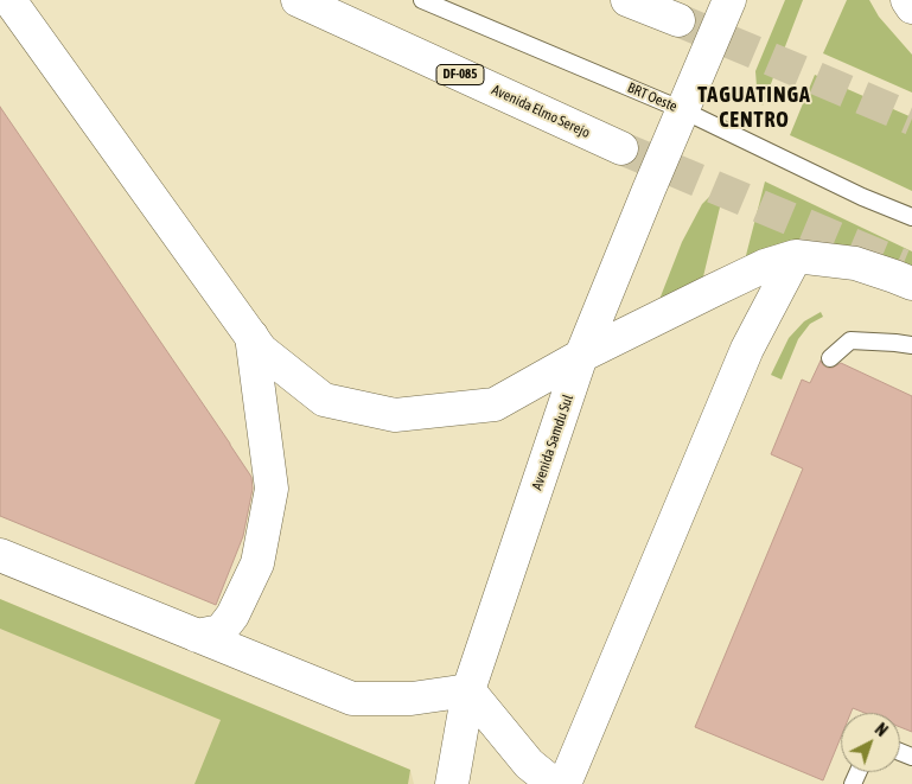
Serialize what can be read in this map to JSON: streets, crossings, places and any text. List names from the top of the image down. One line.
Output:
{"streets":{"main road":["DF-085","Avenida Elmo Serejo","Avenida Samdu Sul"],"lane":["BRT Oeste"]},"crossings":[["BRT Oeste","Avenida Samdu Sul"]],"districts":["TAGUATINGA CENTRO"],"north":"top right"}
